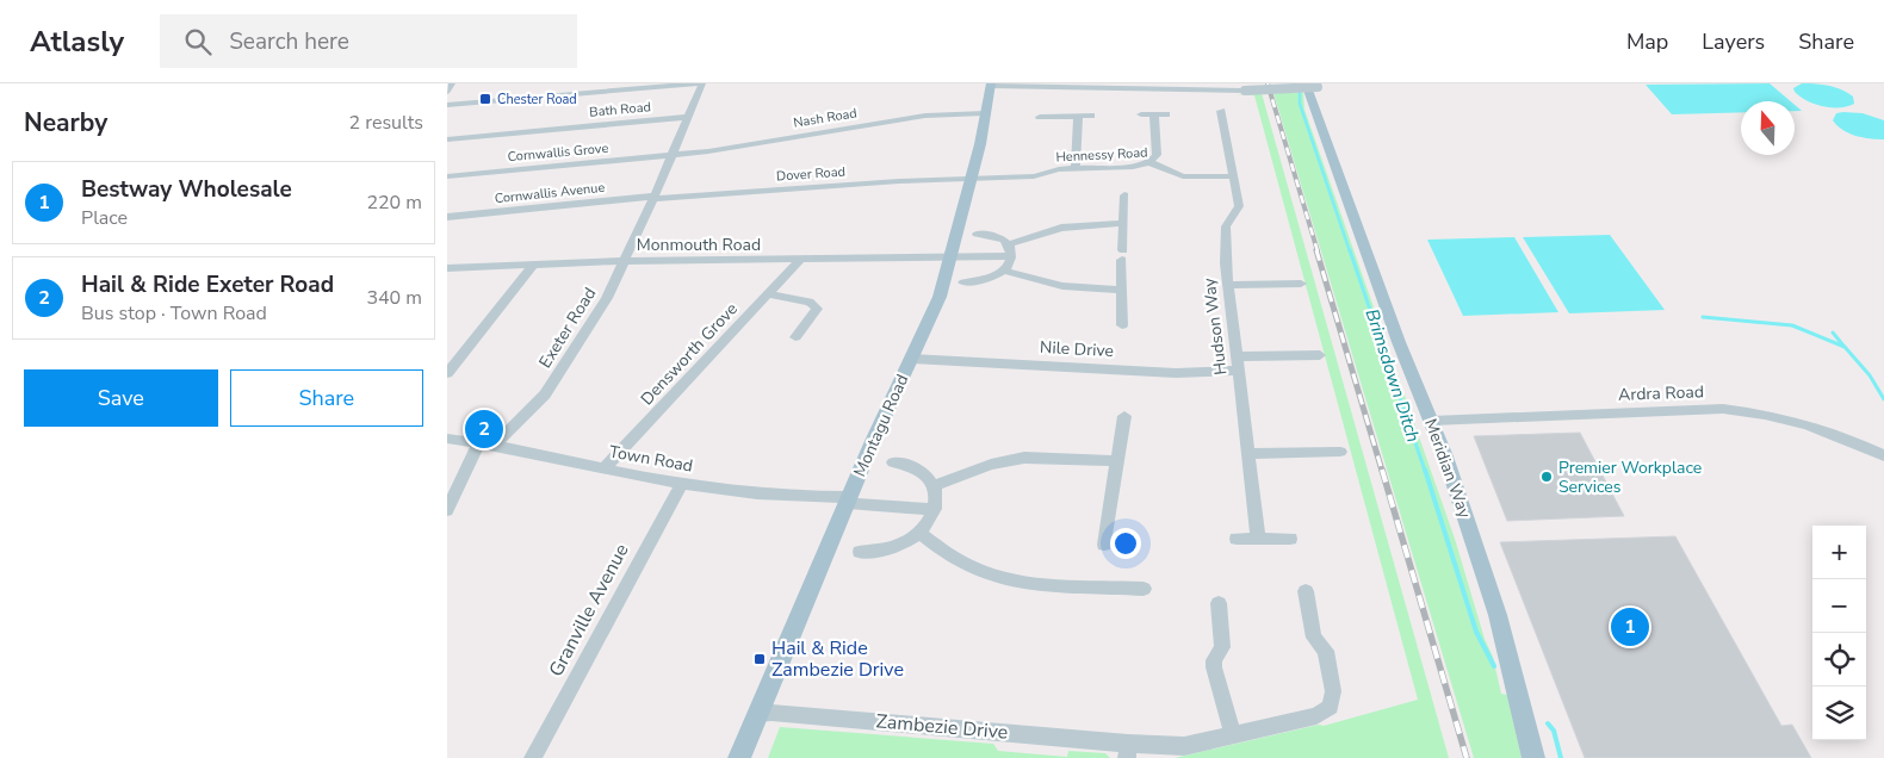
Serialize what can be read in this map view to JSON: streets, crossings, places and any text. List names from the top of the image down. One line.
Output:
{"streets":{"main road":["Montagu Road","Meridian Way"],"street":["Bath Road","Nash Road","Cornwallis Grove","Hennessy Road","Dover Road","Cornwallis Avenue","Monmouth Road","Hudson Way","Exeter Road","Nile Drive","Densworth Grove","Ardra Road","Town Road","Granville Avenue","Zambezie Drive"]},"crossings":[["Bath Road","Exeter Road"],["Nash Road","Cornwallis Grove"],["Nash Road","Exeter Road"],["Nash Road","Montagu Road"],["Cornwallis Grove","Exeter Road"],["Hennessy Road","Dover Road"],["Hennessy Road","Hudson Way"],["Hennessy Road","Montagu Road"],["Dover Road","Cornwallis Avenue"],["Dover Road","Exeter Road"],["Dover Road","Montagu Road"],["Cornwallis Avenue","Exeter Road"],["Monmouth Road","Exeter Road"],["Monmouth Road","Densworth Grove"],["Monmouth Road","Montagu Road"],["Hudson Way","Nile Drive"],["Exeter Road","Town Road"],["Nile Drive","Montagu Road"],["Densworth Grove","Town Road"],["Ardra Road","Meridian Way"],["Montagu Road","Town Road"],["Montagu Road","Zambezie Drive"],["Town Road","Granville Avenue"]],"water":["Brimsdown Ditch"],"places":{"transit":["Chester Road","Hail & Ride Zambezie Drive"],"other":["Premier Workplace Services"]},"north":"top","page":{"header":"Atlasly","search":"Search here","nav":["Map","Layers","Share"],"heading":["Nearby","2 results"],"list":[{"mark":"1","name":"Bestway Wholesale","note":"Place","value":"220 m"},{"mark":"2","name":"Hail & Ride Exeter Road","note":"Bus stop · Town Road","value":"340 m"}],"buttons":["Save","Share"],"pins":["2","1"],"map_buttons":["+","−"]}}
